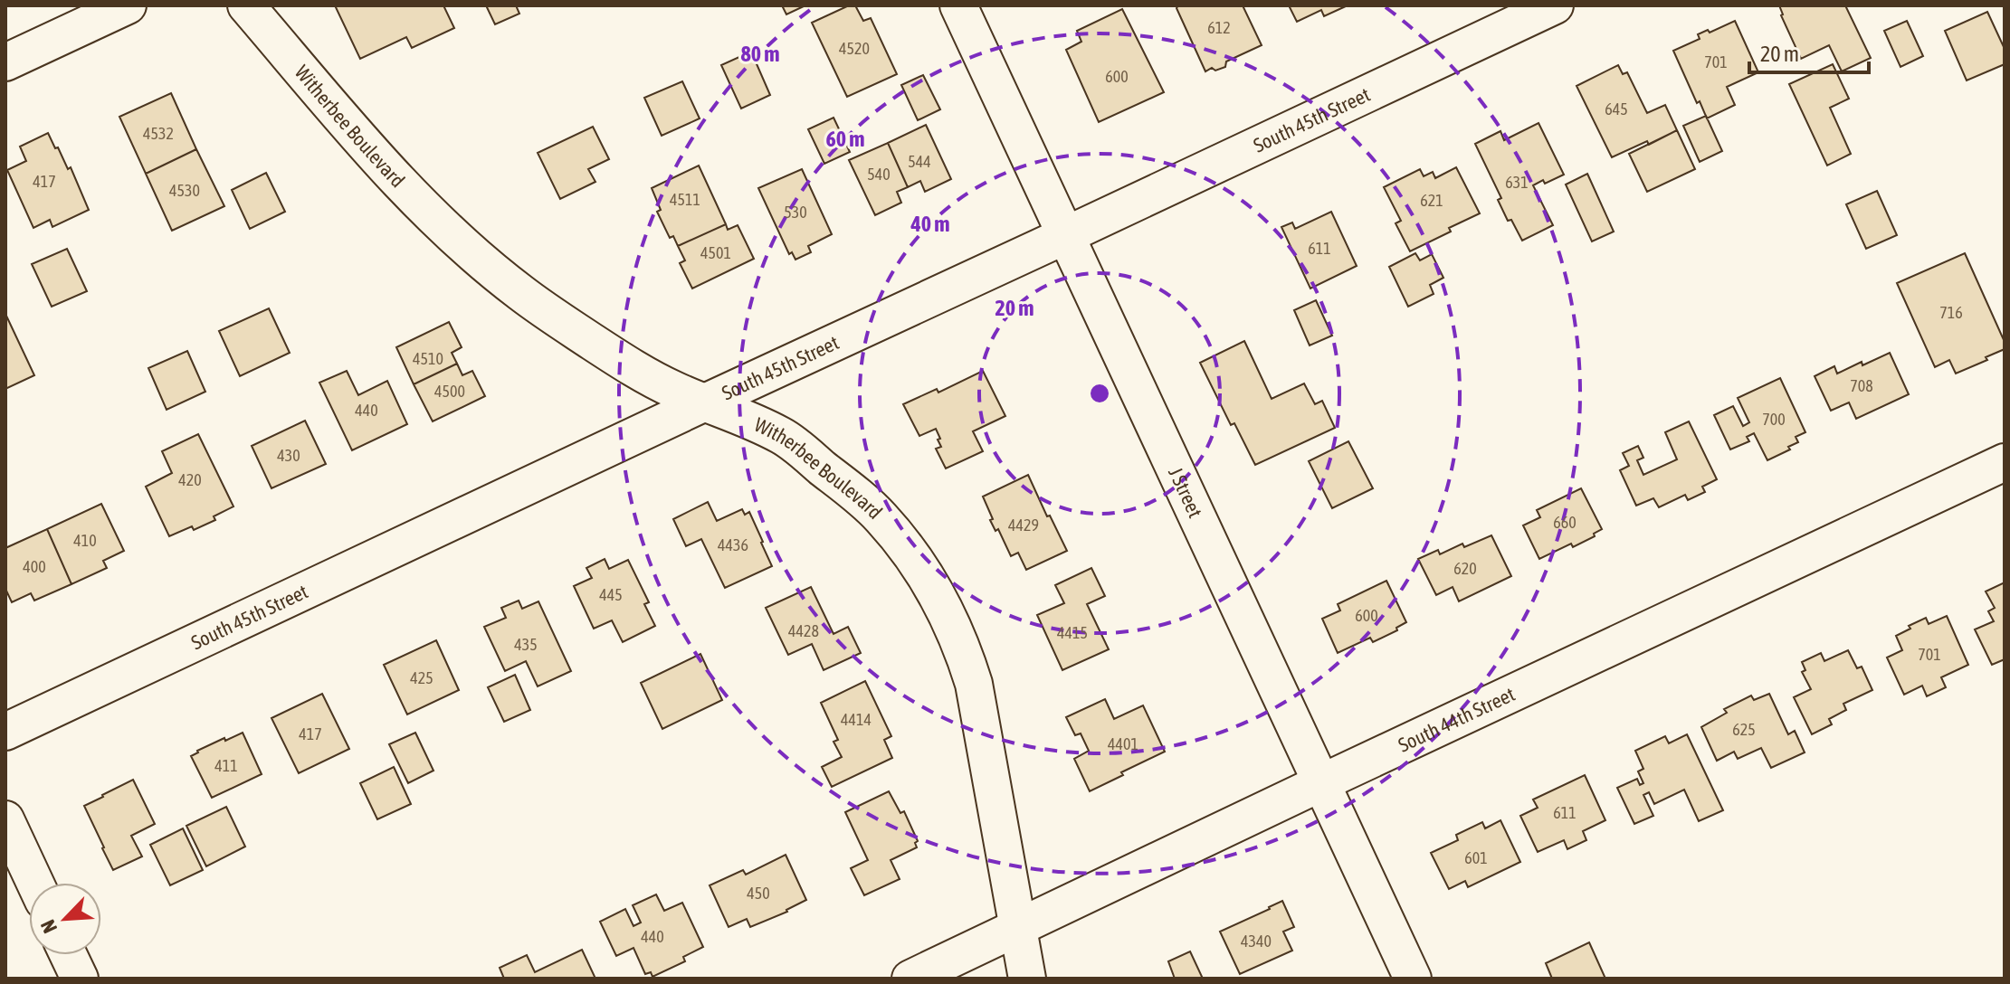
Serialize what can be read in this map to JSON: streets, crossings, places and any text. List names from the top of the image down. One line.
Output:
{"streets":{"street":["South 45th Street","Witherbee Boulevard","J Street","South 44th Street"]},"crossings":[["South 45th Street","Witherbee Boulevard"],["South 45th Street","J Street"],["Witherbee Boulevard","South 44th Street"],["J Street","South 44th Street"]],"house_numbers":["612","4520","701","600","645","4532","544","540","417","631","4530","4511","621","530","611","4501","716","4510","708","4500","440","700","430","420","660","4429","410","4436","400","620","445","600","4428","4415","435","701","425","4414","625","417","4401","411","611","601","450","440","4340"],"scale_bar":"20 m","north":"bottom left","rings":["80 m","60 m","40 m","20 m"]}
